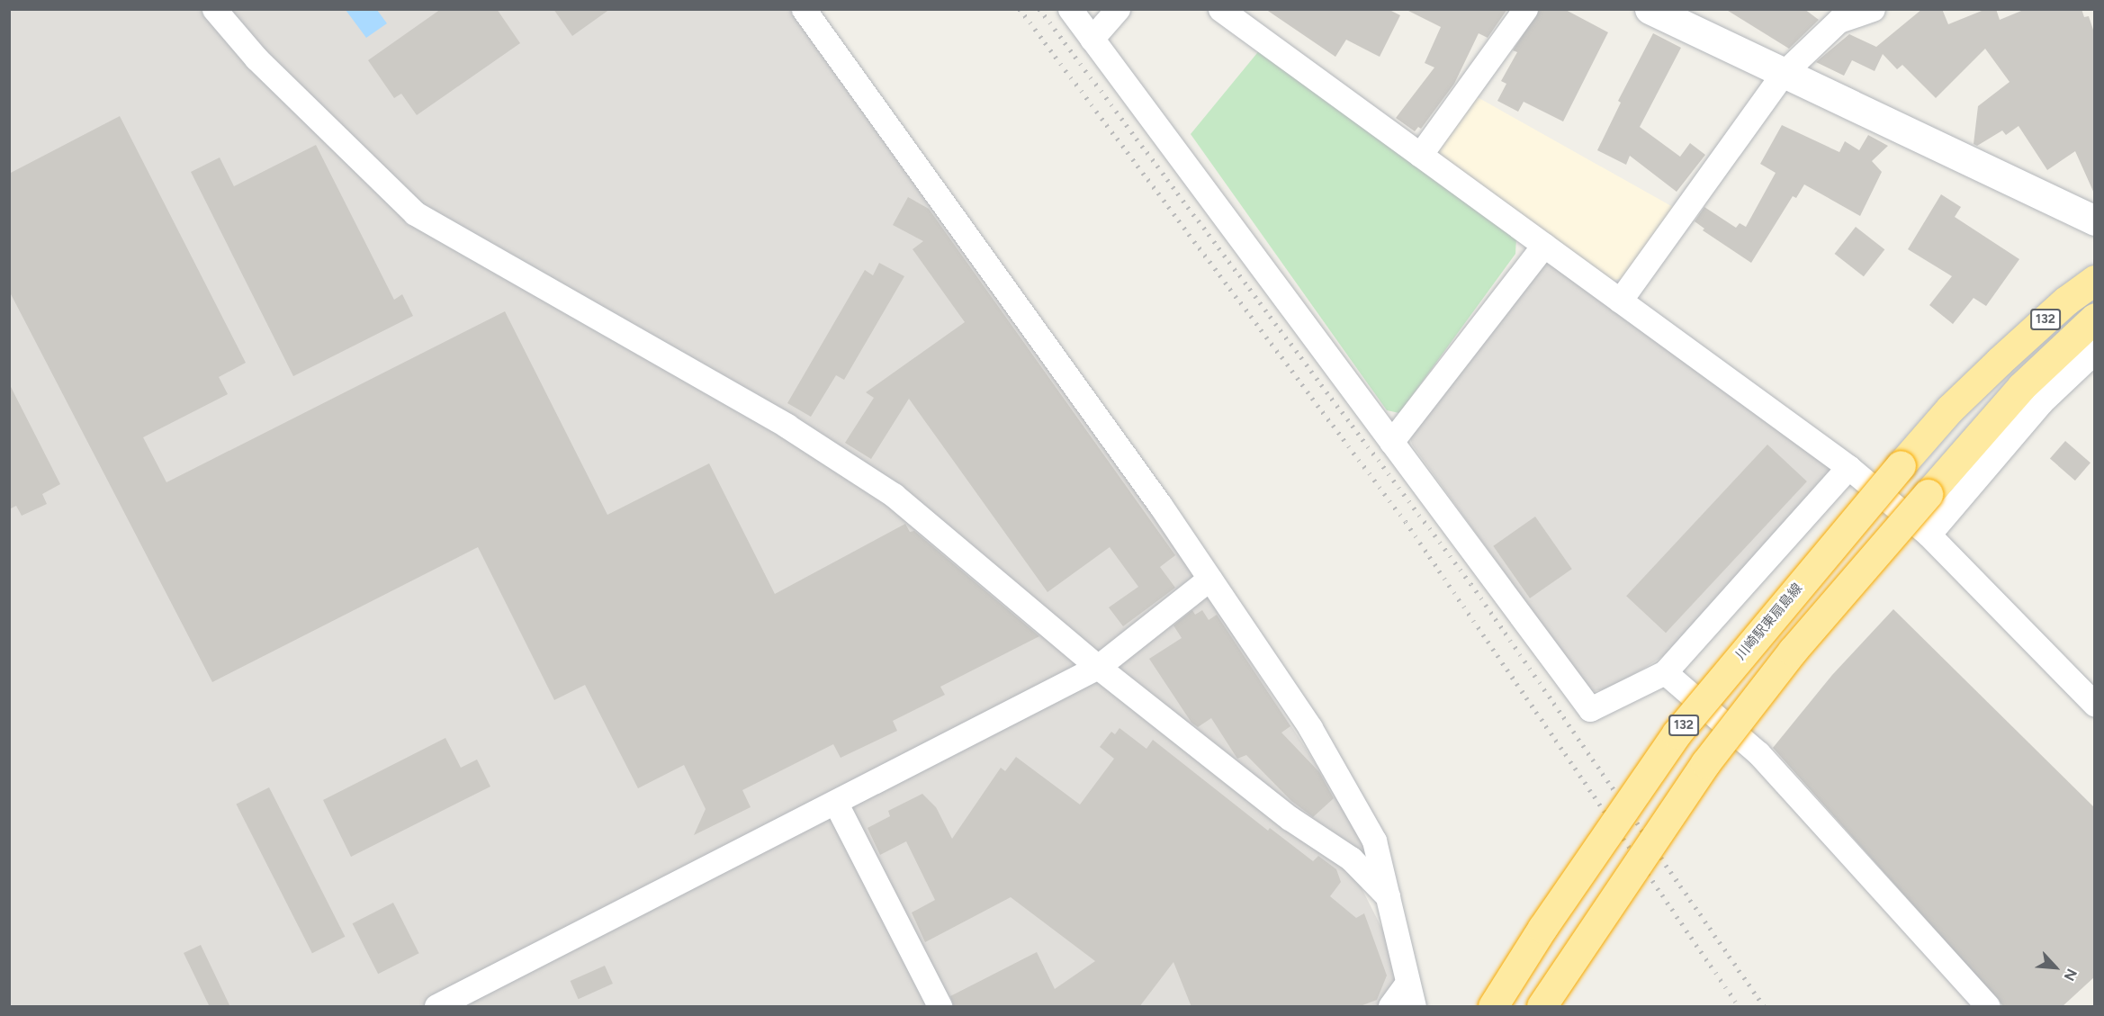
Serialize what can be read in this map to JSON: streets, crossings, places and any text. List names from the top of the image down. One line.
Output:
{"streets":{"highway":["132","川崎駅東扇島線"]},"north":"bottom right"}
